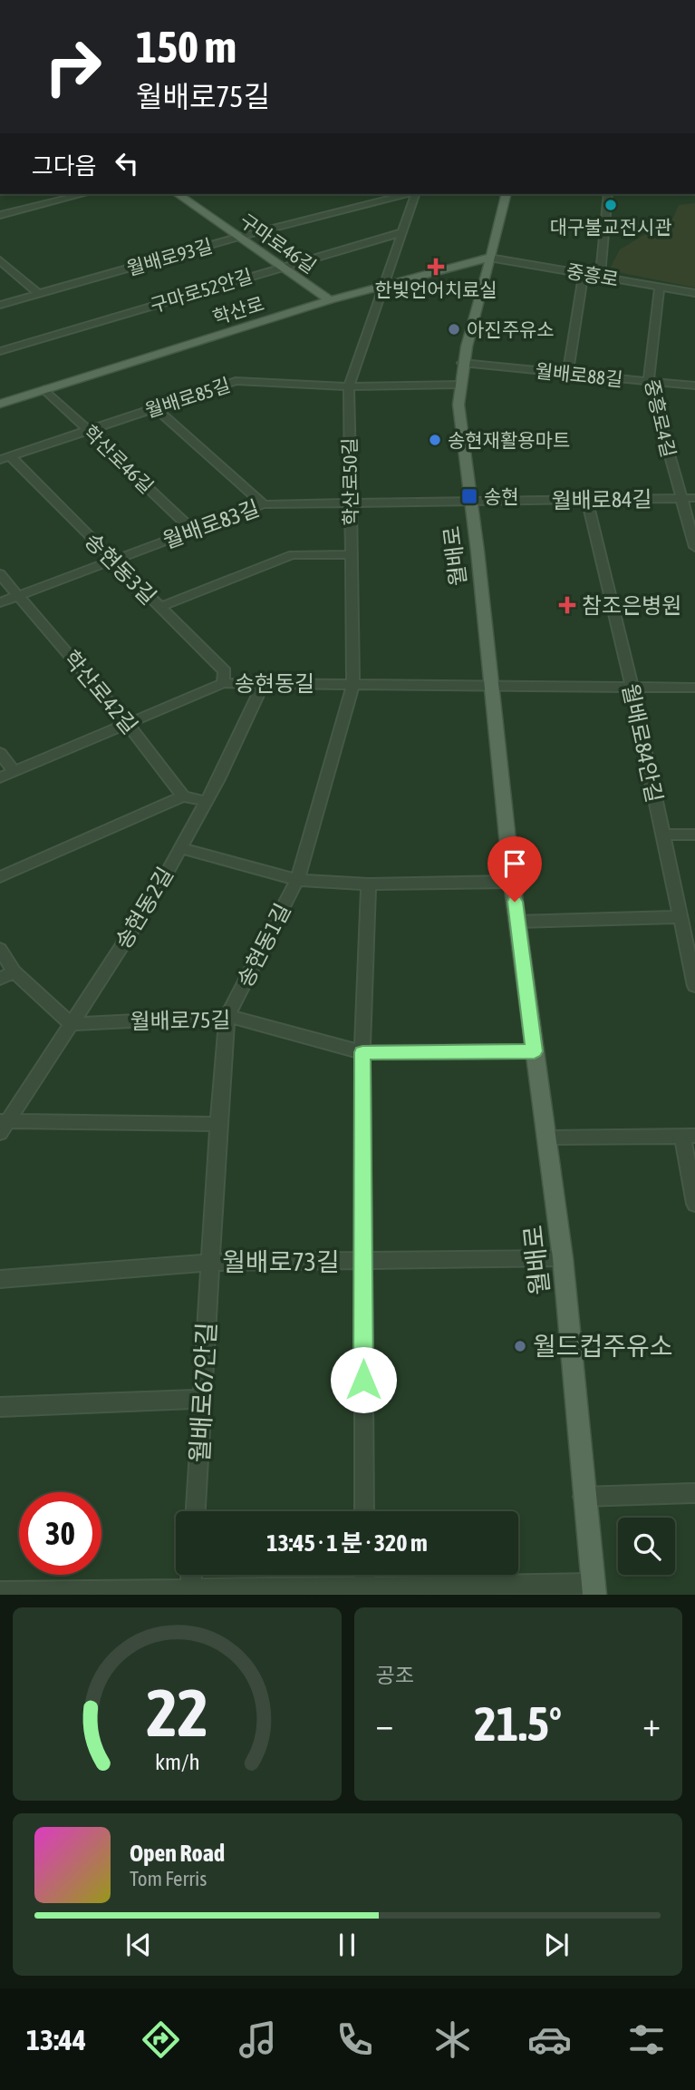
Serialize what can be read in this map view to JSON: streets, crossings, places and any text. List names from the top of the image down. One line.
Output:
{"streets":{"main road":["구마로46길","학산로","월배로"],"street":["월배로93길","중흥로","구마로52안길","월배로88길","월배로85길","중흥로4길","학산로46길","학산로50길","월배로84길","월배로83길","송현동3길","송현동길","학산로42길","월배로84안길","송현동2길","송현동1길","월배로75길","월배로73길","월배로67안길"]},"crossings":[["구마로46길","월배로93길"],["구마로46길","구마로52안길"],["구마로46길","학산로"],["중흥로","학산로"],["중흥로","중흥로4길"],["중흥로","월배로"],["구마로52안길","학산로50길"],["학산로","학산로46길"],["학산로","학산로50길"],["학산로","월배로"],["월배로88길","중흥로4길"],["월배로88길","월배로"],["월배로85길","학산로46길"],["월배로85길","학산로50길"],["월배로85길","월배로"],["월배로85길","송현동3길"],["중흥로4길","월배로84길"],["학산로46길","월배로83길"],["학산로50길","월배로83길"],["학산로50길","송현동길"],["학산로50길","송현동1길"],["월배로84길","월배로83길"],["월배로84길","월배로"],["월배로84길","월배로84안길"],["월배로83길","월배로"],["월배로83길","송현동3길"],["월배로83길","학산로42길"],["월배로","송현동길"],["월배로","월배로75길"],["월배로","월배로73길"],["송현동3길","송현동길"],["송현동길","학산로42길"],["송현동길","월배로84안길"],["송현동길","송현동2길"],["송현동길","송현동1길"],["송현동2길","송현동1길"],["송현동2길","월배로75길"],["송현동1길","월배로75길"],["송현동1길","월배로73길"],["송현동1길","월배로67안길"],["월배로73길","월배로67안길"]],"places":{"other":["대구불교전시관","아진주유소","송현재활용마트","월드컵주유소"],"health":["한빛언어치료실","참조은병원"],"transit":["송현"]},"page":{"turn":["150 m","월배로75길"],"then":"그다음","limit":"30","trip":"13:45 · 1 분 · 320 m","tile":"공조","heat":["−","21.5°","+"],"song":["Open Road","Tom Ferris"],"tabs":"13:44","gauge":["22","km/h"]}}
